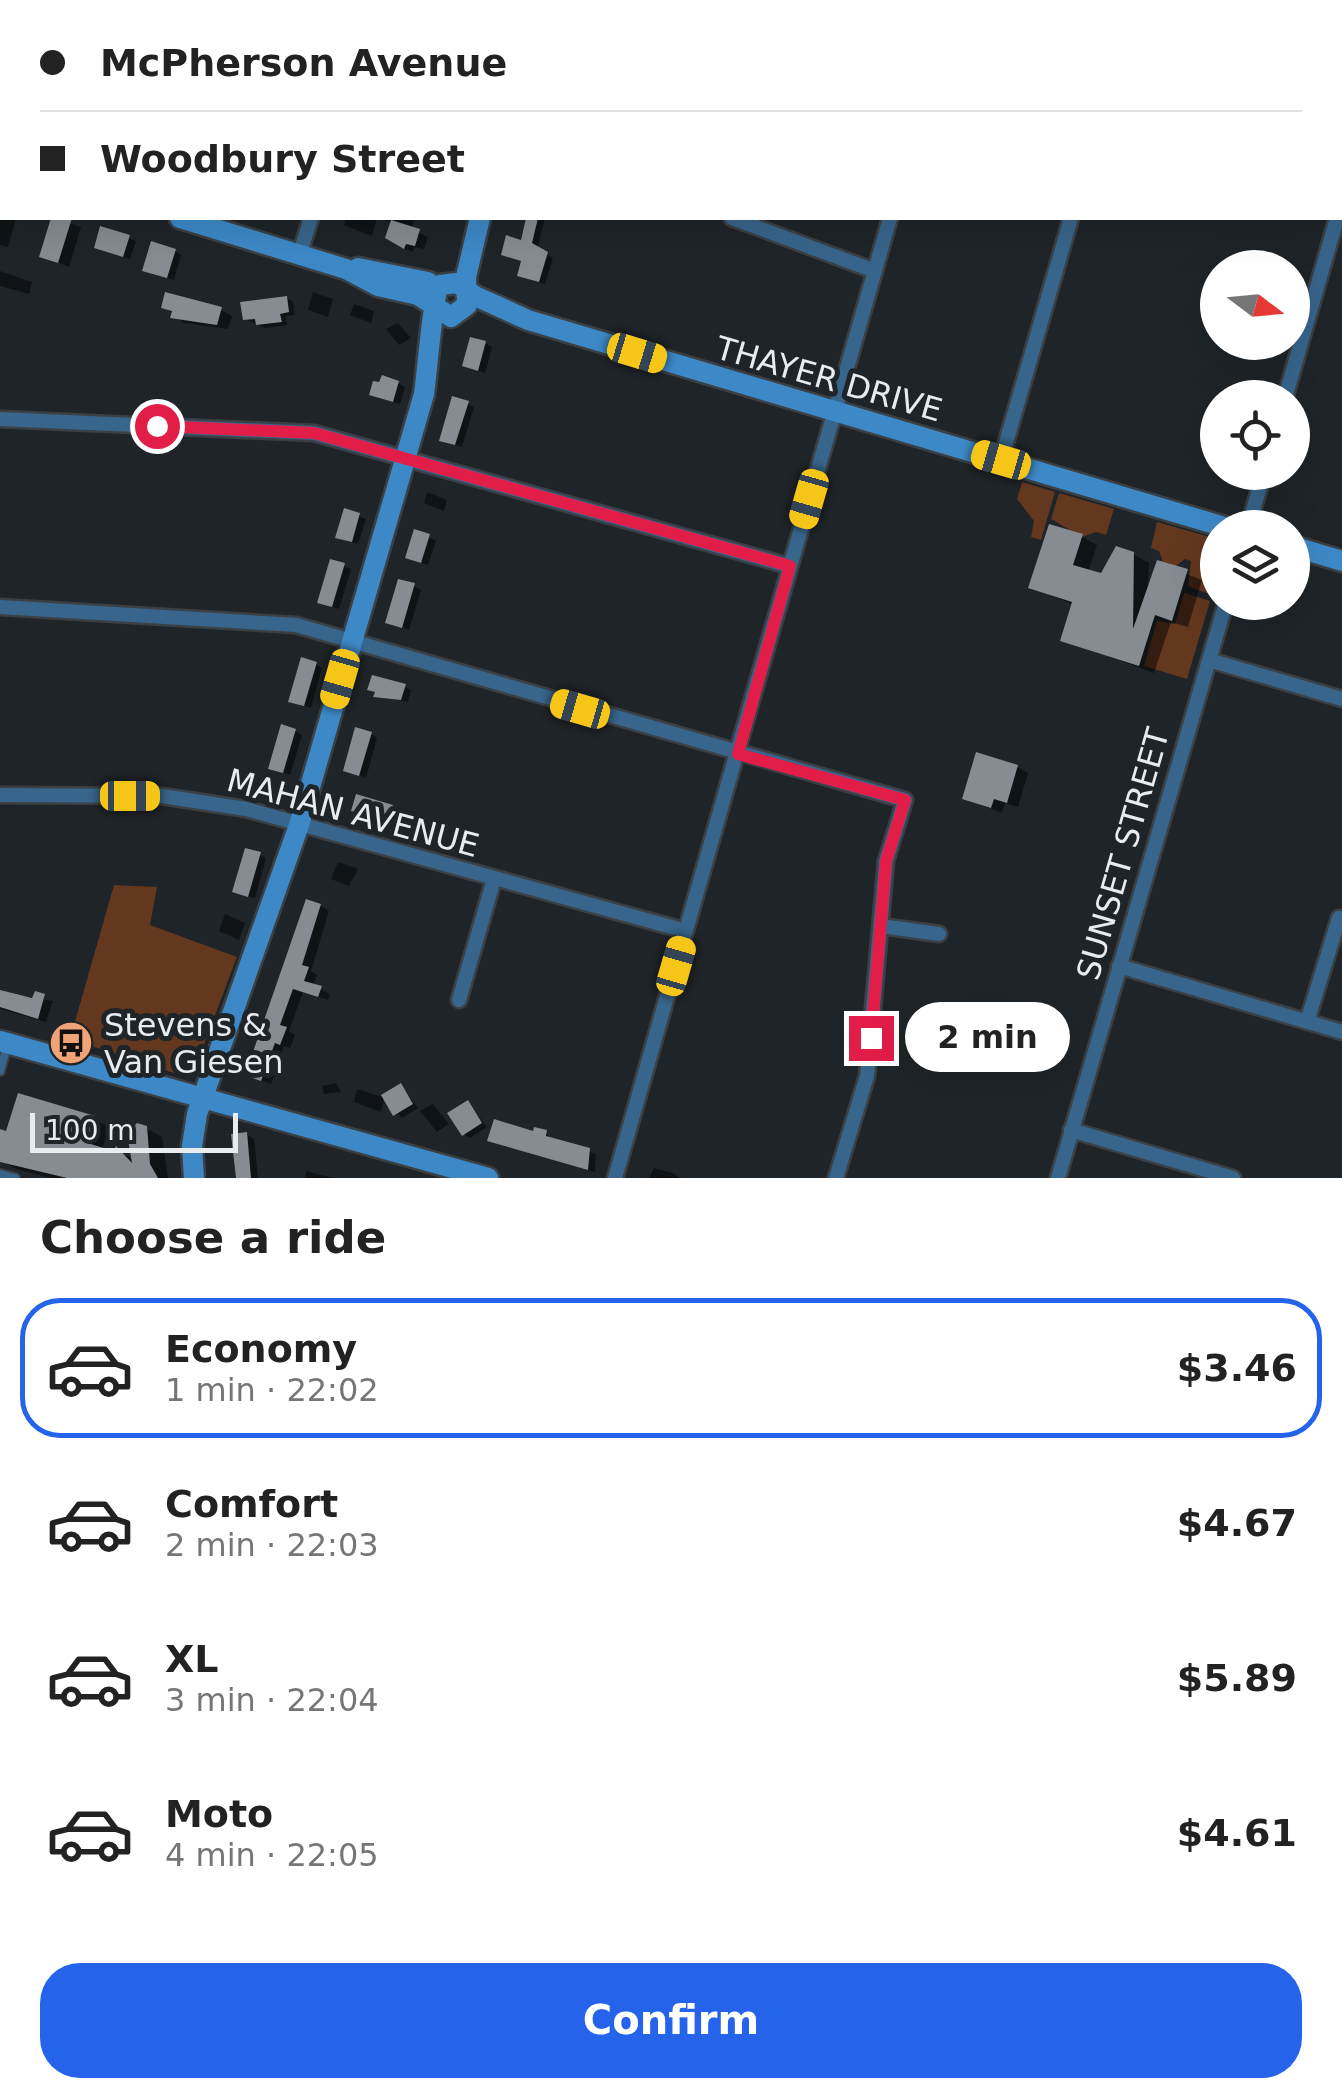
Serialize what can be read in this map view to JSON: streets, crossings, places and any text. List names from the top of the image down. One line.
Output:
{"streets":{"street":["THAYER DRIVE","MAHAN AVENUE","SUNSET STREET"]},"places":{"bus stop":["Stevens & Van Giesen"]},"scale_bar":"100 m","north":"right","page":{"banner":["McPherson Avenue","Woodbury Street"],"bubble":"2 min","scale":"100 m","heading":"Choose a ride","list":[{"name":"Economy","note":"1 min · 22:02","value":"$3.46"},{"name":"Comfort","note":"2 min · 22:03","value":"$4.67"},{"name":"XL","note":"3 min · 22:04","value":"$5.89"},{"name":"Moto","note":"4 min · 22:05","value":"$4.61"}],"buttons":"Confirm"}}
